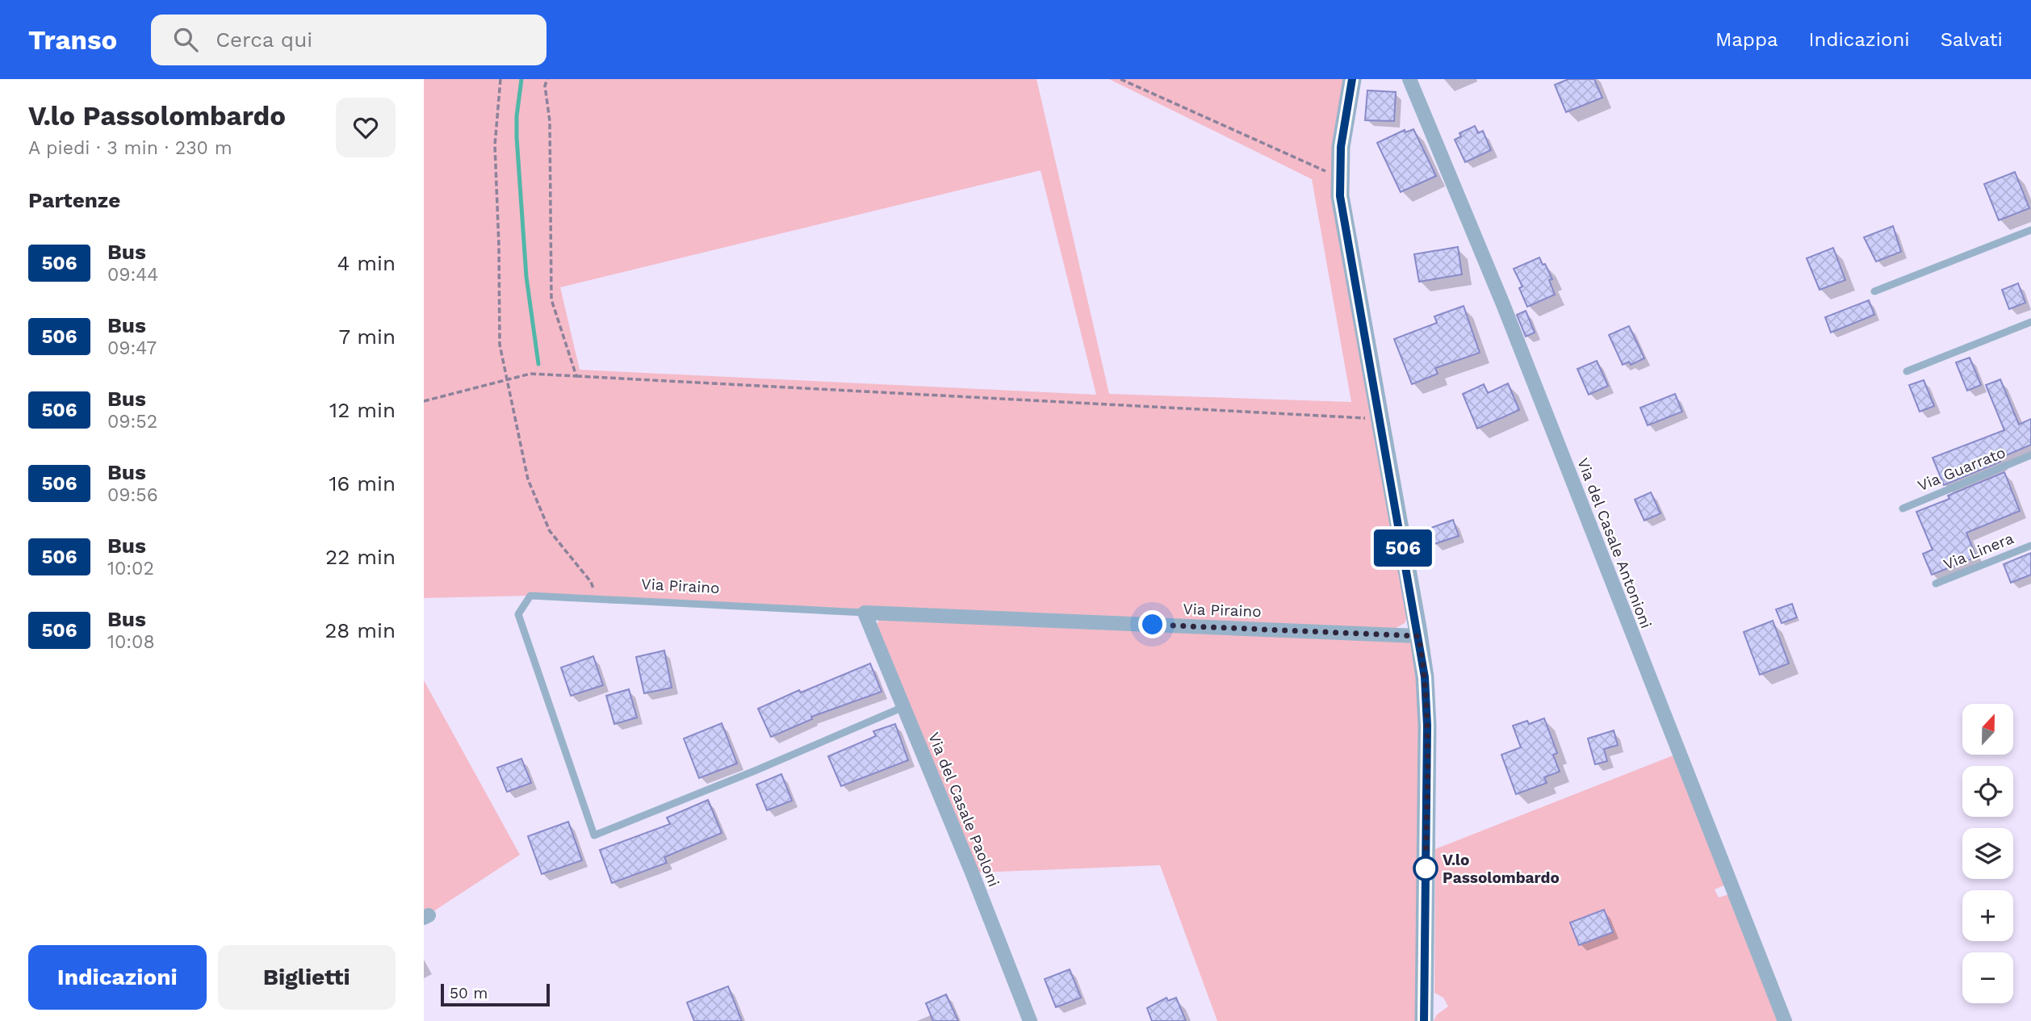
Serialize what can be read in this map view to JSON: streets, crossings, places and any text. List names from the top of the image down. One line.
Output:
{"streets":{"street":["Via del Casale Antonioni","Via Piraino","Via del Casale Paoloni"],"lane":["Via Guarrato","Via Linera"]},"crossings":[["Via Piraino","Via del Casale Paoloni"]],"places":["V.lo Passolombardo"],"lines":["bus line 506"],"scale_bar":"50 m","north":"top","page":{"header":"Transo","search":"Cerca qui","nav":["Mappa","Indicazioni","Salvati"],"heading":[["V.lo Passolombardo","A piedi · 3 min · 230 m"],"Partenze"],"on_map":"506","list":[{"mark":"506","name":"Bus","note":"09:44","value":"4 min"},{"mark":"506","name":"Bus","note":"09:47","value":"7 min"},{"mark":"506","name":"Bus","note":"09:52","value":"12 min"},{"mark":"506","name":"Bus","note":"09:56","value":"16 min"},{"mark":"506","name":"Bus","note":"10:02","value":"22 min"},{"mark":"506","name":"Bus","note":"10:08","value":"28 min"}],"map_buttons":["+","−"],"buttons":["Indicazioni","Biglietti"],"scale":"50 m"}}
